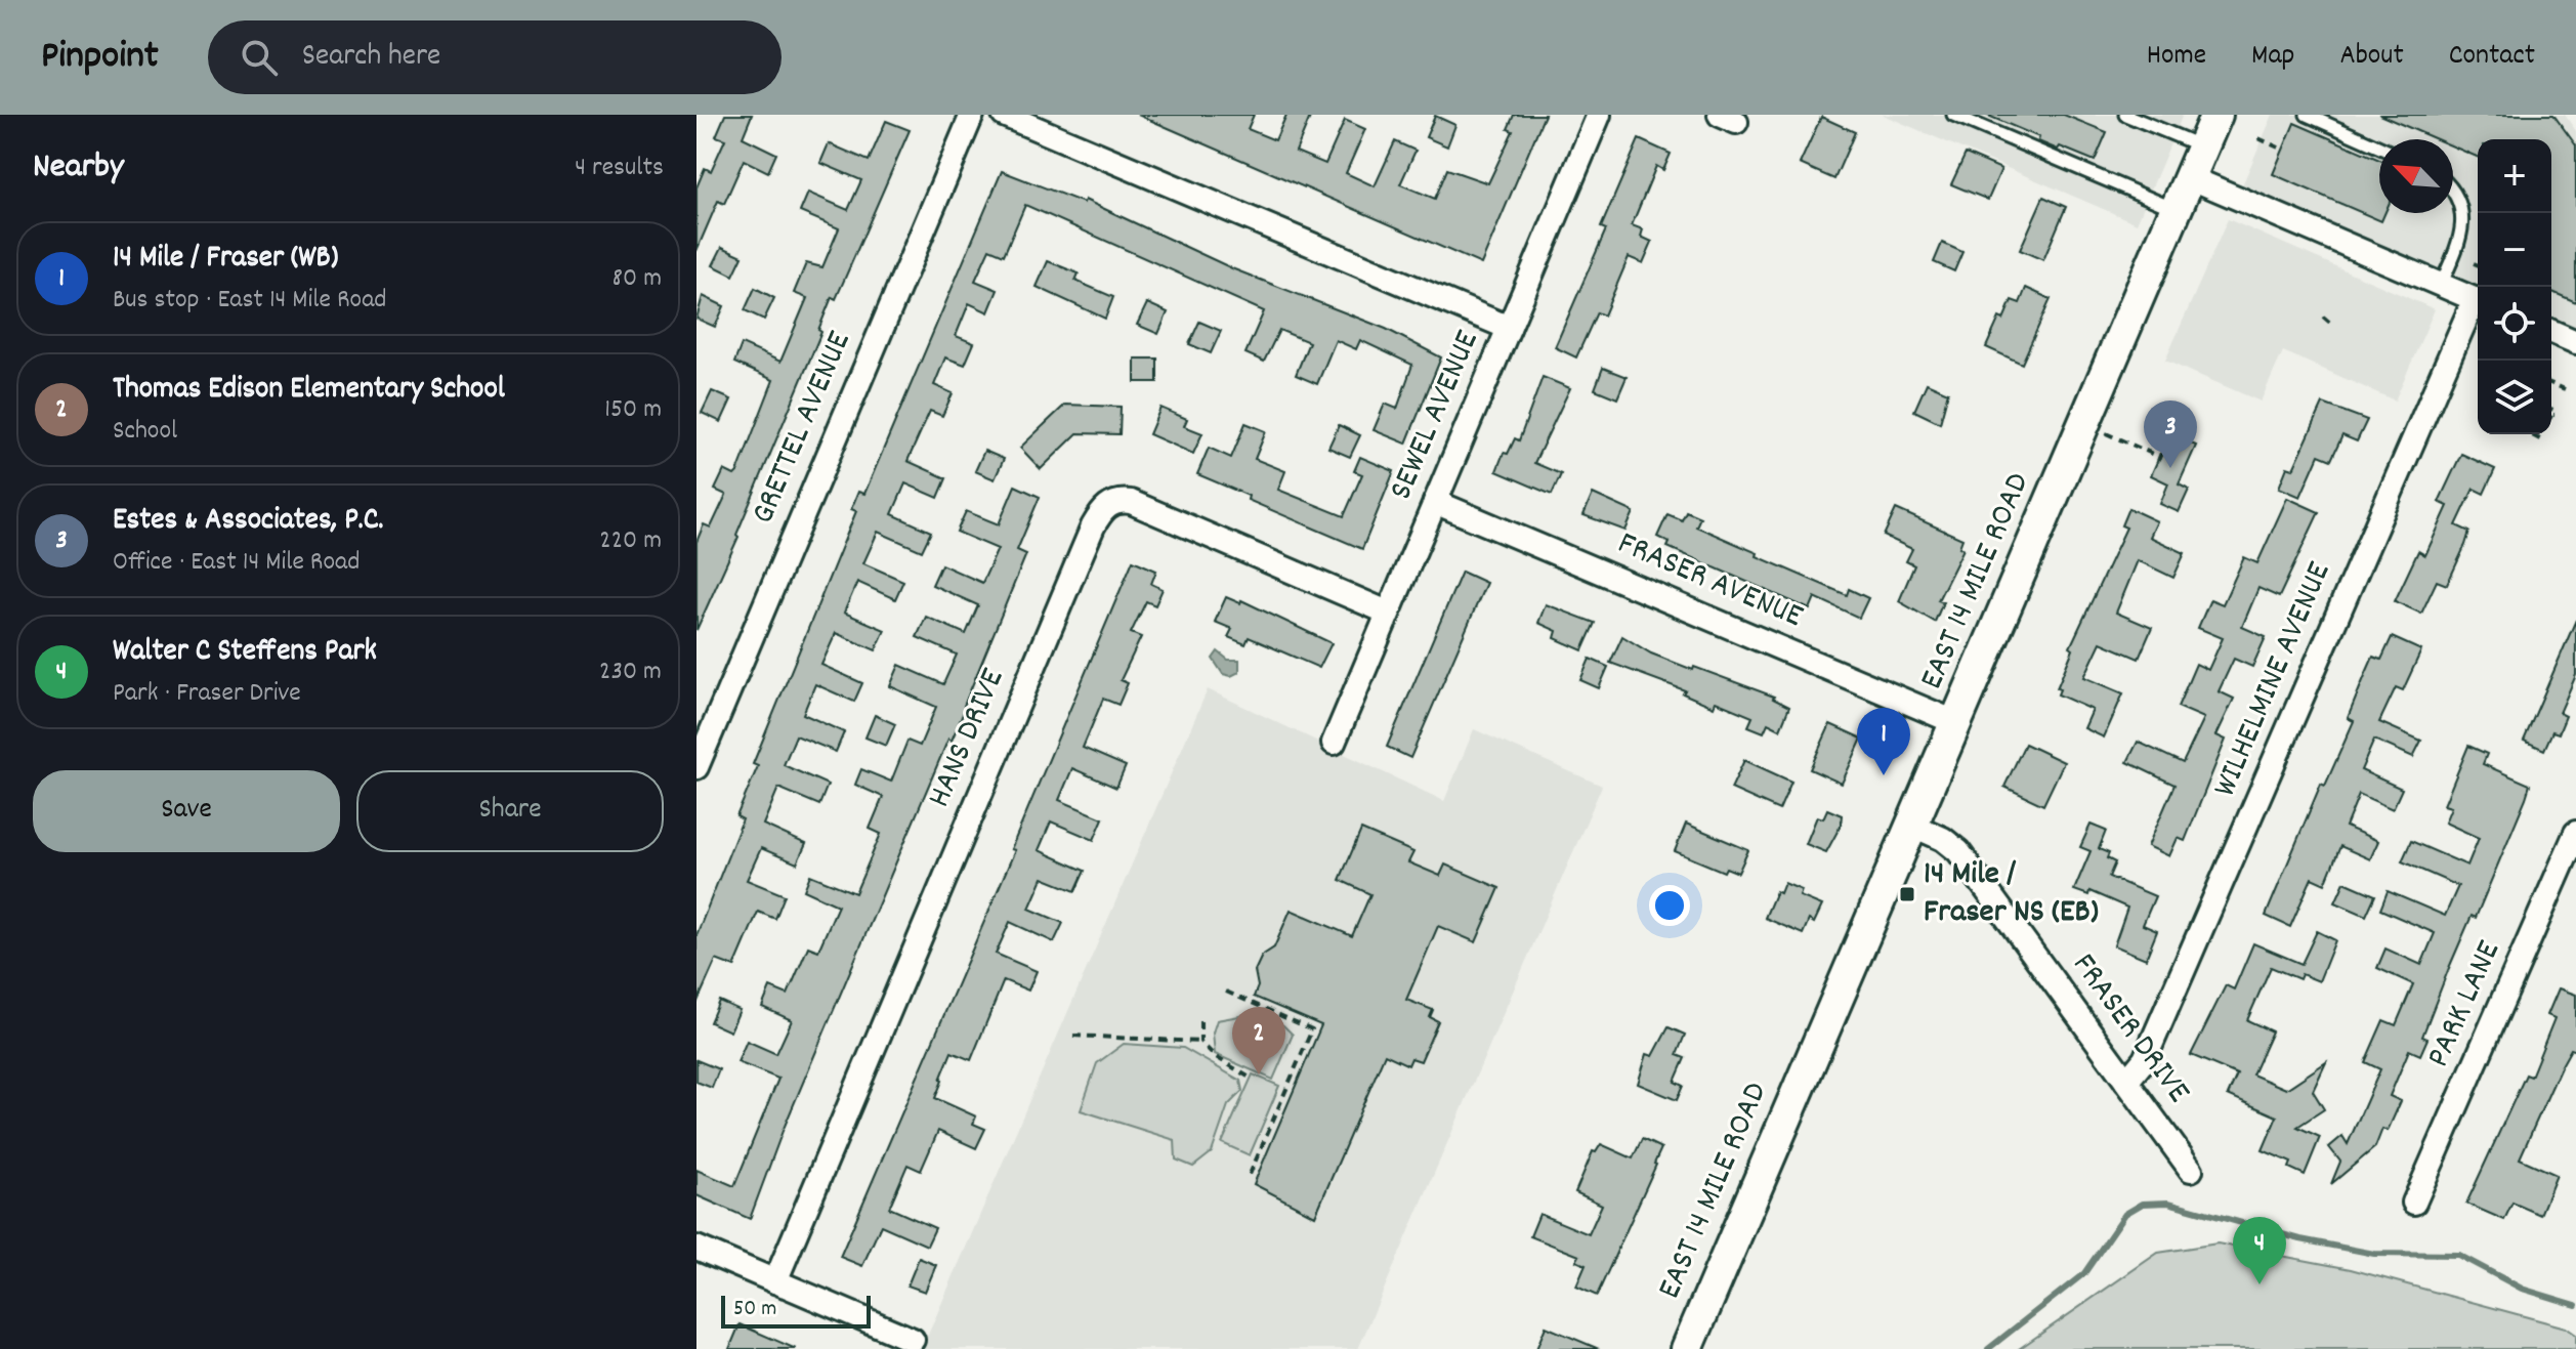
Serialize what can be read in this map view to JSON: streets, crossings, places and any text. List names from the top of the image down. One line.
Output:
{"streets":{"main road":["EAST 14 MILE ROAD"],"street":["SEWEL AVENUE","GRETTEL AVENUE","FRASER AVENUE","WILHELMINE AVENUE","HANS DRIVE","PARK LANE","FRASER DRIVE"]},"crossings":[["SEWEL AVENUE","FRASER AVENUE"],["SEWEL AVENUE","HANS DRIVE"],["FRASER AVENUE","EAST 14 MILE ROAD"],["EAST 14 MILE ROAD","FRASER DRIVE"],["WILHELMINE AVENUE","FRASER DRIVE"]],"places":{"transit":["14 Mile / Fraser NS (EB)"]},"scale_bar":"50 m","north":"top left","page":{"header":"Pinpoint","search":"Search here","nav":["Home","Map","About","Contact"],"heading":["Nearby","4 results"],"map_buttons":["+","−"],"list":[{"mark":"1","name":"14 Mile / Fraser (WB)","note":"Bus stop · East 14 Mile Road","value":"80 m"},{"mark":"2","name":"Thomas Edison Elementary School","note":"School","value":"150 m"},{"mark":"3","name":"Estes & Associates, P.C.","note":"Office · East 14 Mile Road","value":"220 m"},{"mark":"4","name":"Walter C Steffens Park","note":"Park · Fraser Drive","value":"230 m"}],"pins":["3","1","2","4"],"buttons":["Save","Share"],"scale":"50 m"}}
